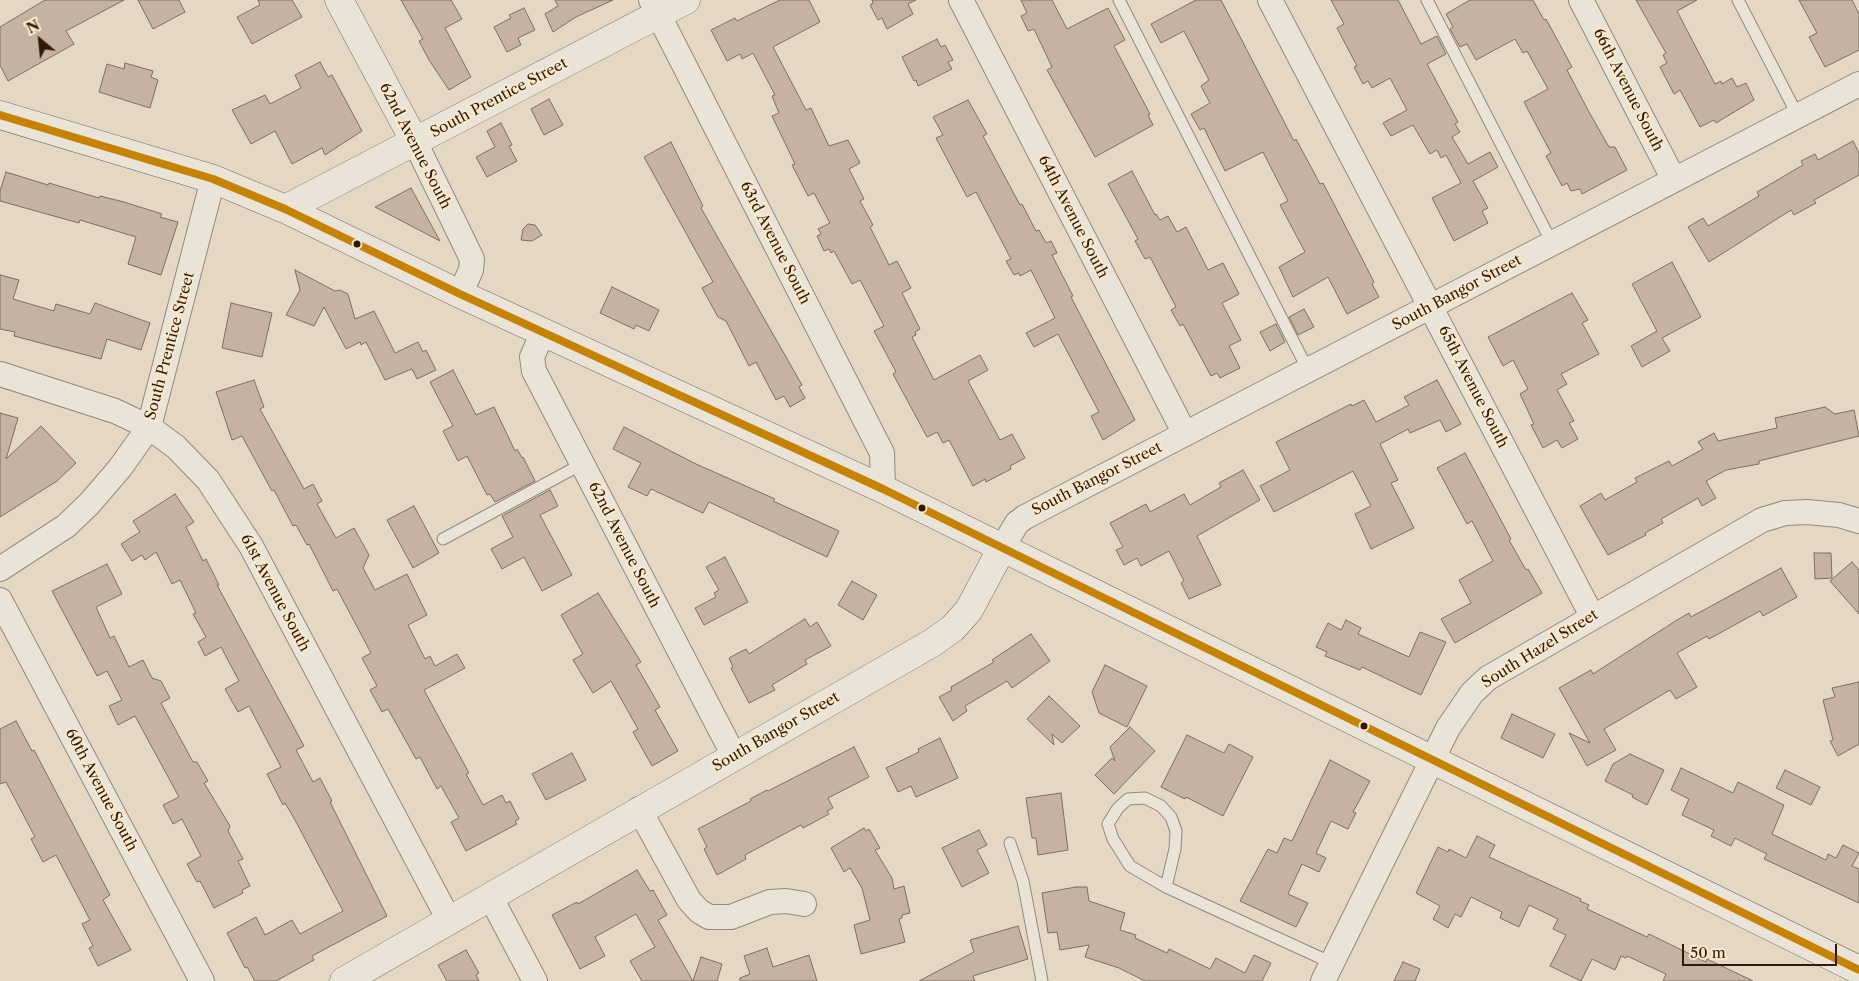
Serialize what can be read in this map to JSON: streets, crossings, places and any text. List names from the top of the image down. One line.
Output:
{"streets":{"main road":["South Prentice Street","62nd Avenue South","South Bangor Street"],"street":["66th Avenue South","64th Avenue South","63rd Avenue South","65th Avenue South","61st Avenue South","South Hazel Street","60th Avenue South"]},"crossings":[["66th Avenue South","South Bangor Street"],["South Prentice Street","62nd Avenue South"],["South Prentice Street","63rd Avenue South"],["South Prentice Street","61st Avenue South"],["62nd Avenue South","South Bangor Street"],["64th Avenue South","South Bangor Street"],["South Bangor Street","65th Avenue South"],["South Bangor Street","61st Avenue South"],["65th Avenue South","South Hazel Street"]],"scale_bar":"50 m","north":"top left"}
